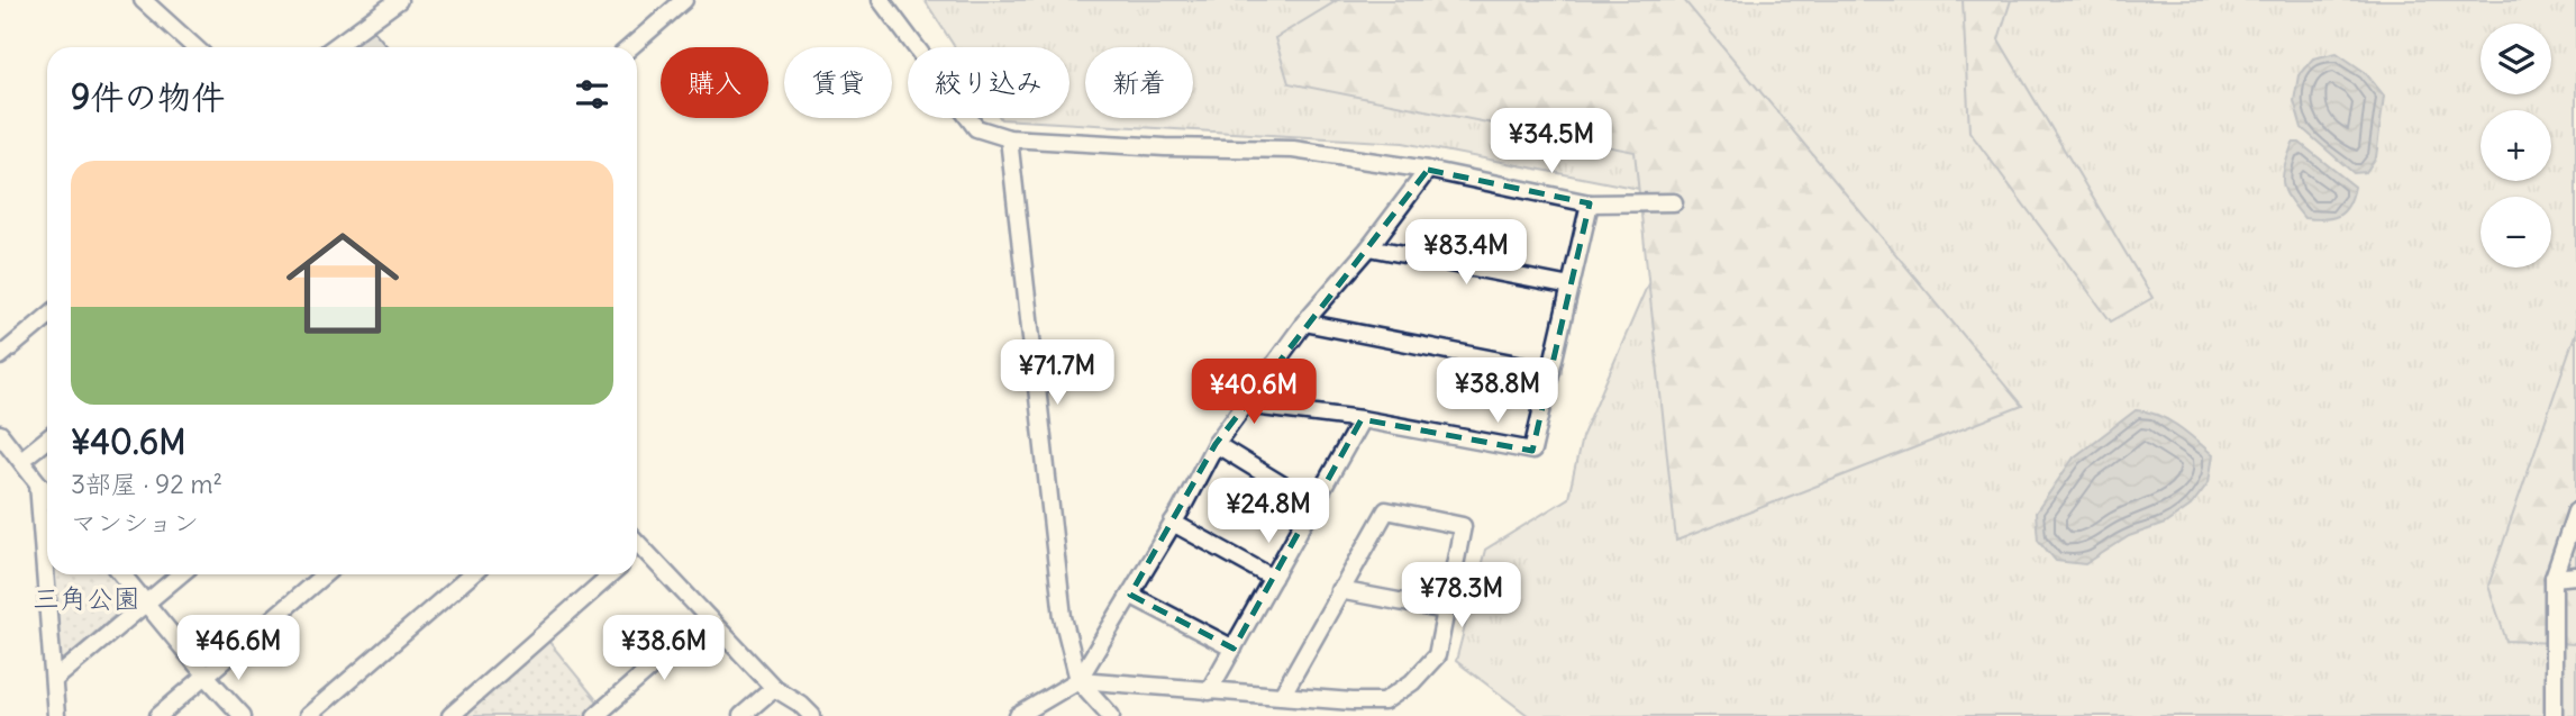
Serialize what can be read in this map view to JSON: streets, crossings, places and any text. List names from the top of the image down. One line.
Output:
{"parks":["三角公園"],"page":{"map_buttons":["+","−"],"chip":["購入","賃貸","絞り込み","新着"],"heading":"9件の物件","price":["¥34.5M","¥83.4M","¥71.7M","¥38.8M","¥40.6M","¥24.8M","¥78.3M","¥46.6M","¥38.6M"],"list":[{"name":"¥40.6M","note":"3部屋 · 92 m² · マンション"}]}}
